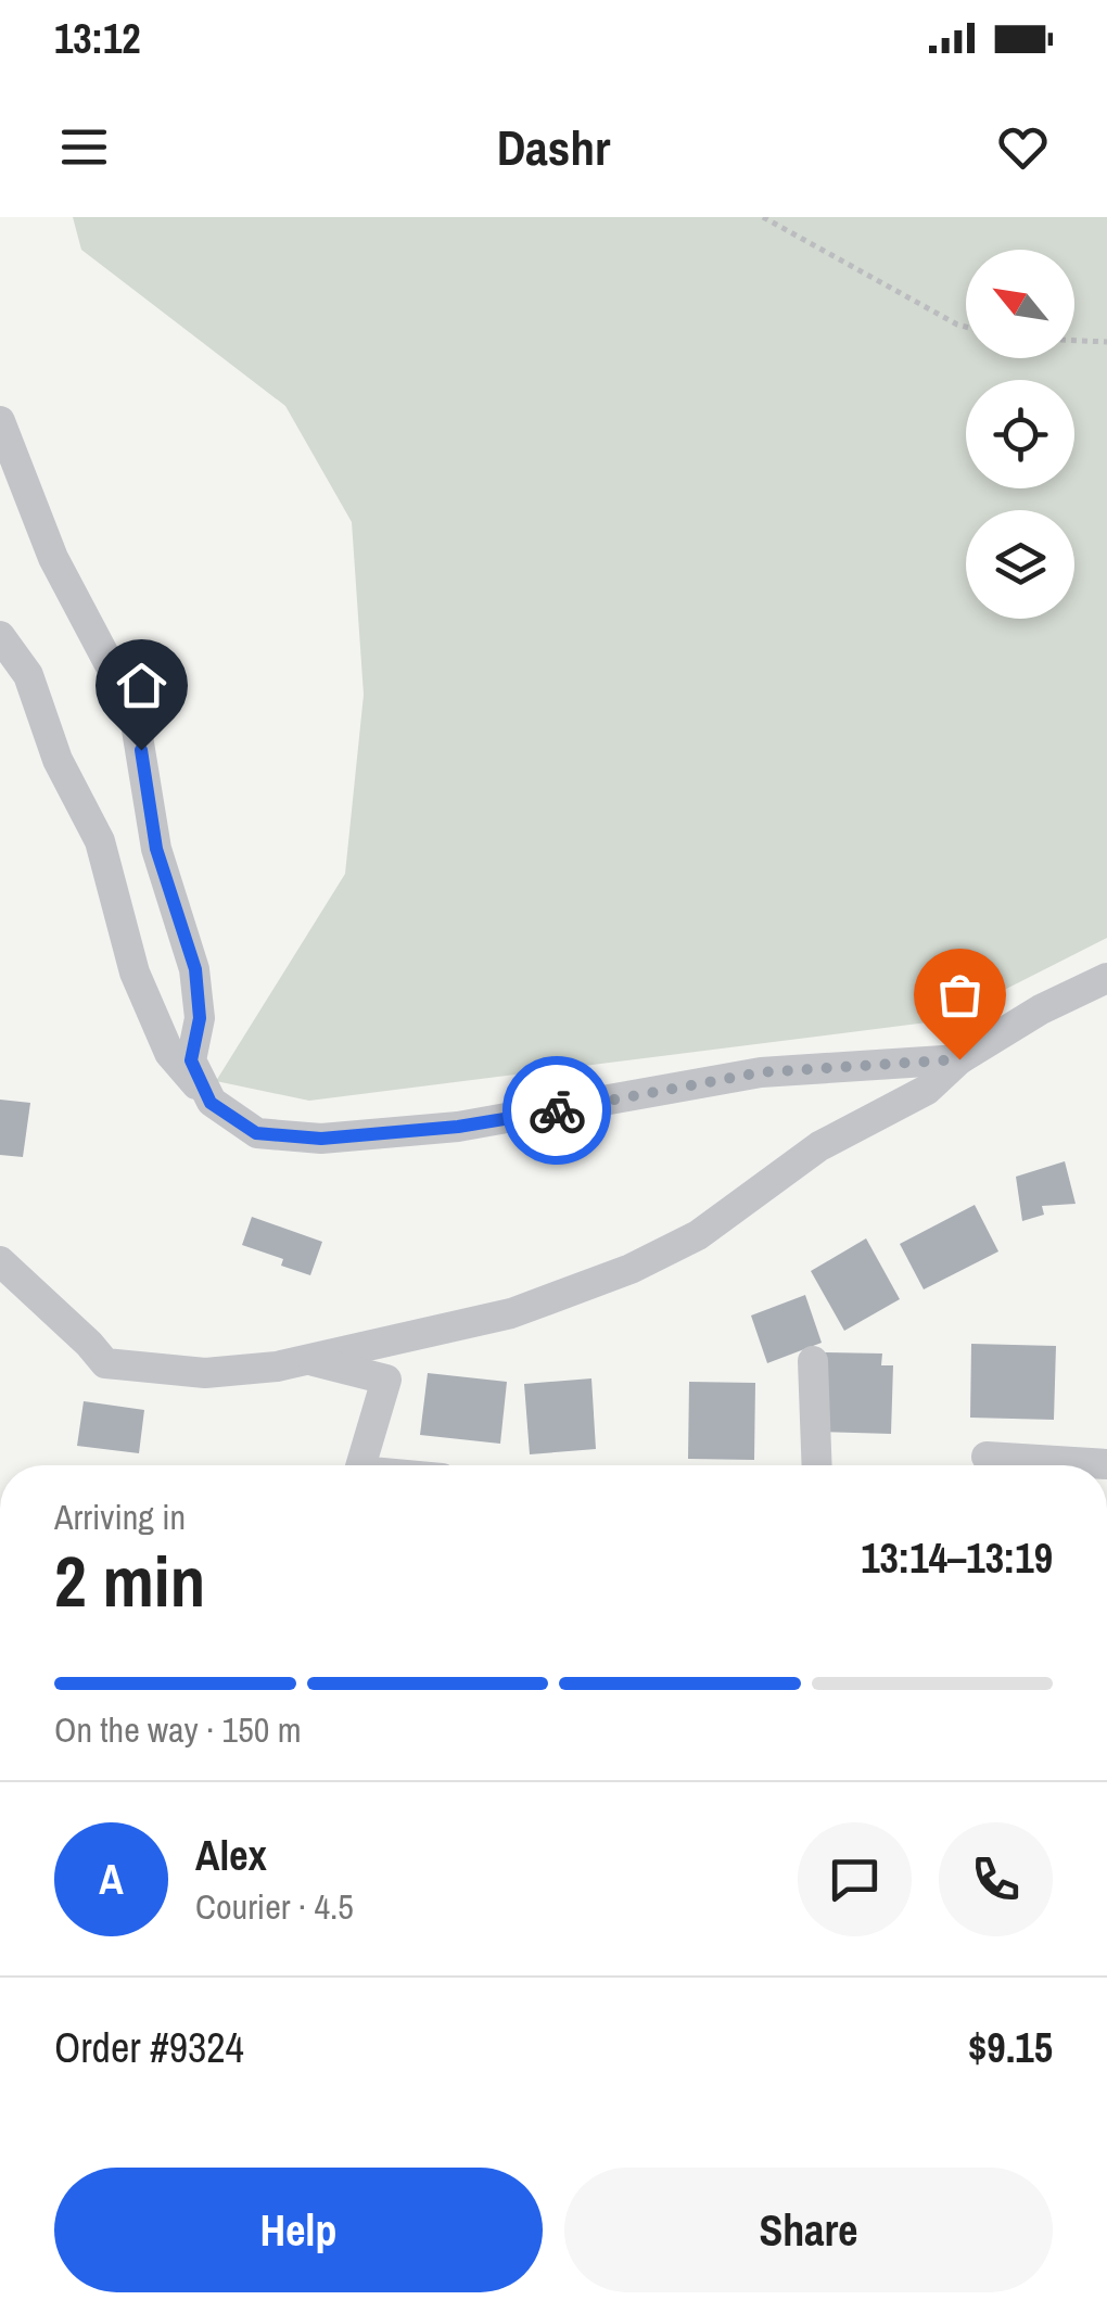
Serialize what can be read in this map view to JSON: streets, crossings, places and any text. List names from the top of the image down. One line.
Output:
{"north":"top left","page":{"status":"13:12","header":"Dashr","heading":["2 min","Arriving in","13:14–13:19"],"panel":["Alex","Courier · 4.5","Order #9324","$9.15"],"bar":"On the way · 150 m","round":"A","buttons":["Help","Share"]}}
